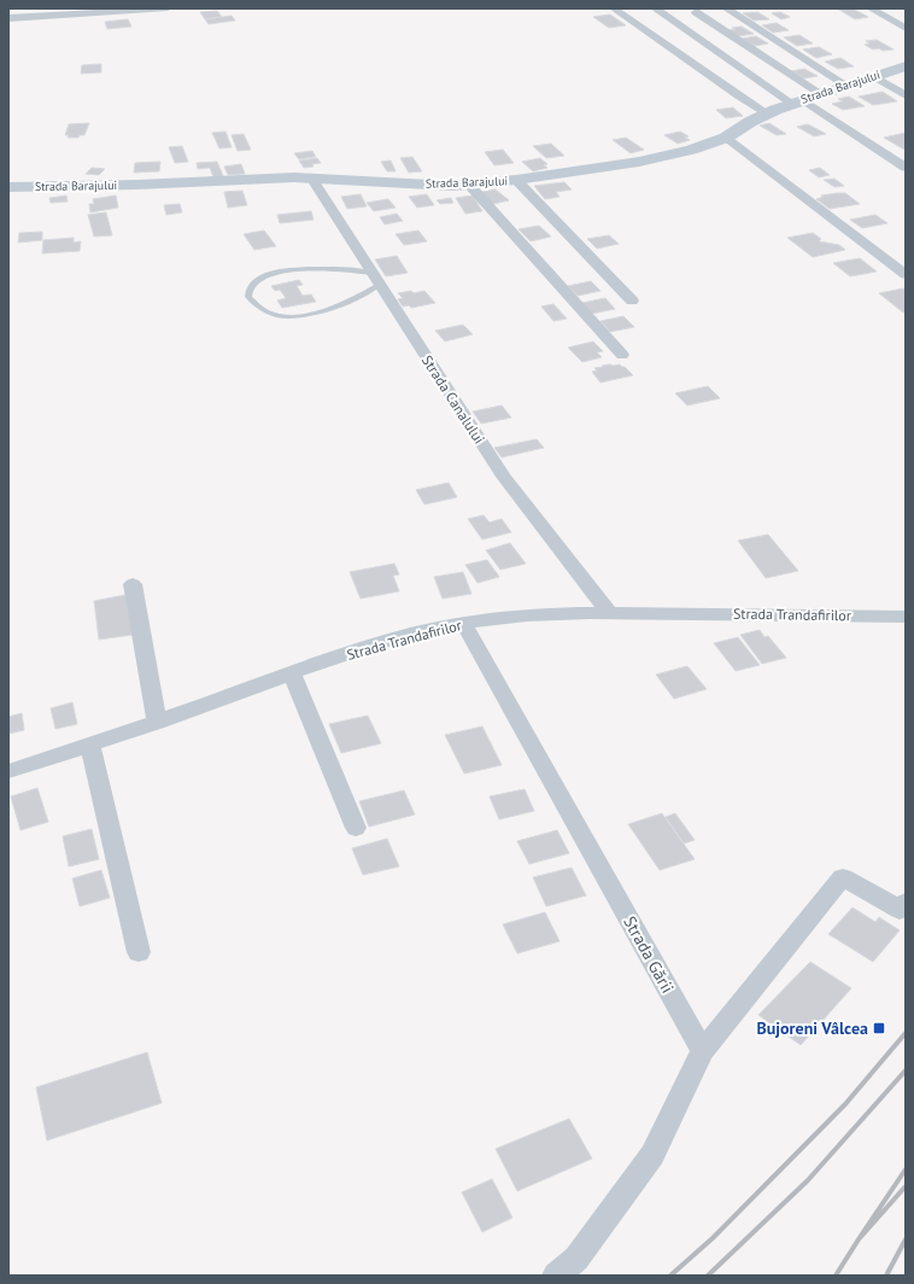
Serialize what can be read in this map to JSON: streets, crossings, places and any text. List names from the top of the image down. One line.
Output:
{"streets":{"street":["Strada Barajului","Strada Canalului","Strada Trandafirilor","Strada Gării"]},"crossings":[["Strada Barajului","Strada Canalului"],["Strada Canalului","Strada Trandafirilor"],["Strada Trandafirilor","Strada Gării"]],"places":{"transit":["Bujoreni Vâlcea"]}}
